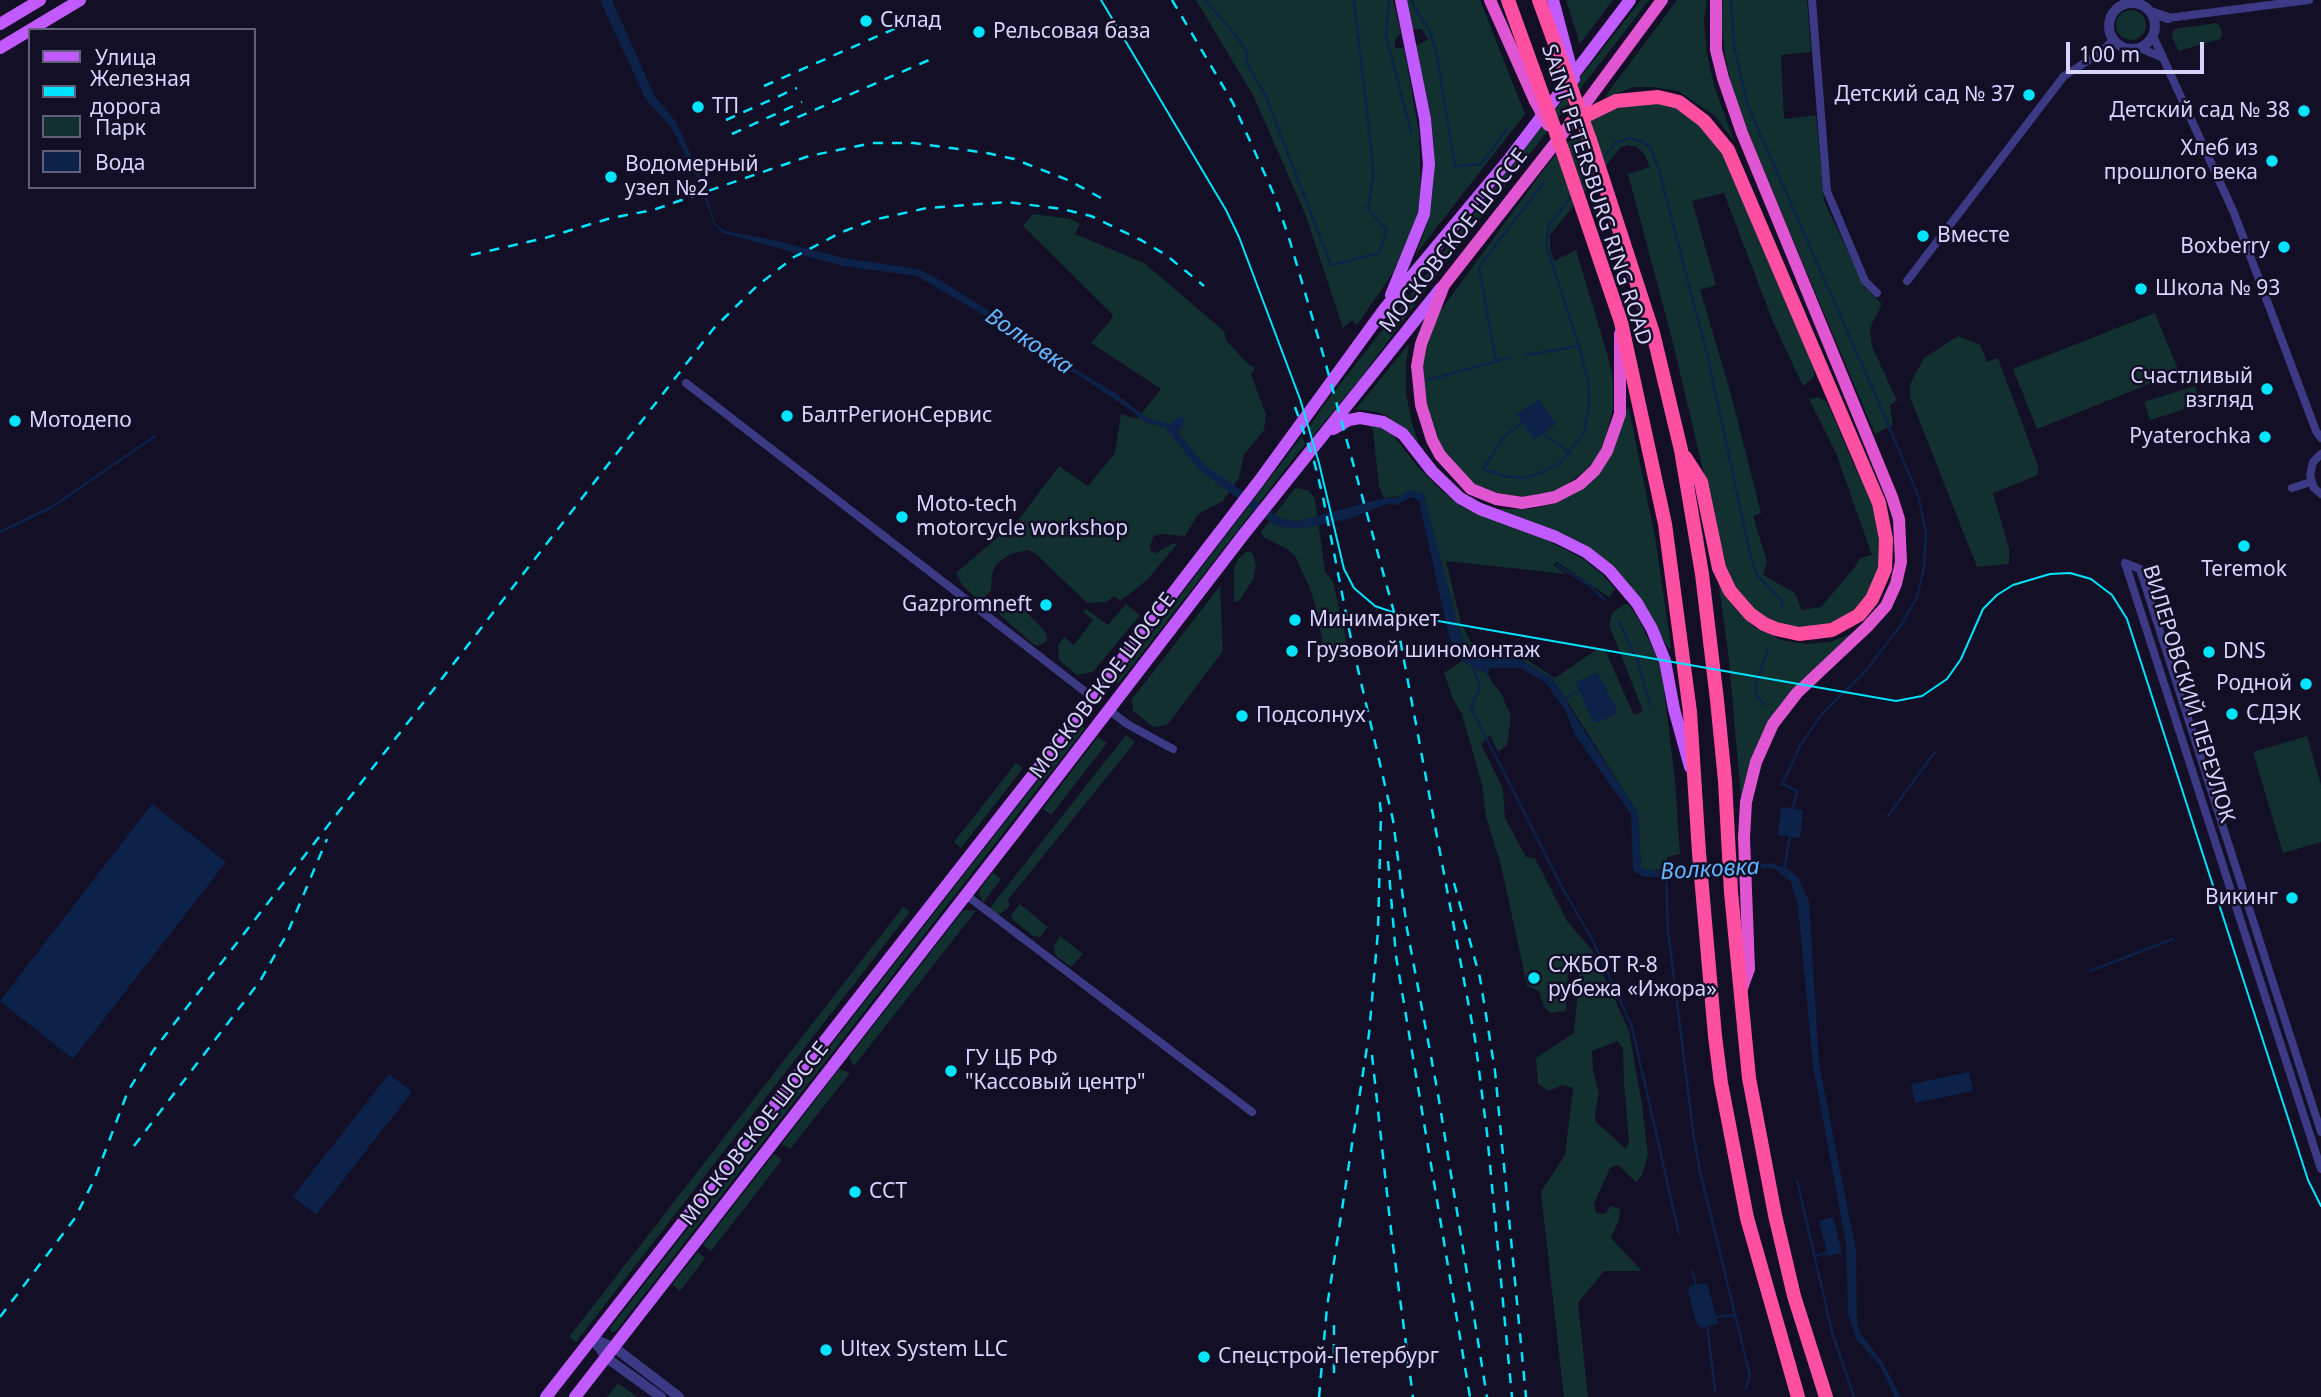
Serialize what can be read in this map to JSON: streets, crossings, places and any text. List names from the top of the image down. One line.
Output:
{"streets":{"highway":["SAINT PETERSBURG RING ROAD","МОСКОВСКОЕ ШОССЕ"],"street":["ВИЛЕРОВСКИЙ ПЕРЕУЛОК"]},"water":["Волковка"],"places":["Склад","Рельсовая база","Детский сад № 37","ТП","Детский сад № 38","Хлеб из прошлого века","Водомерный узел №2","Вместе","Boxberry","Школа № 93","Счастливый взгляд","БалтРегионСервис","Мотодепо","Pyaterochka","Moto-tech motorcycle workshop","Teremok","Gazpromneft","Минимаркет","Грузовой шиномонтаж","DNS","Родной","СДЭК","Подсолнух","Викинг","СЖБОТ R-8 рубежа «Ижора»","ГУ ЦБ РФ \"Кассовый центр\"","ССТ","Ultex System LLC","Спецстрой-Петербург"],"legend":["Улица","Железная дорога","Парк","Вода"],"scale_bar":"100 m"}
